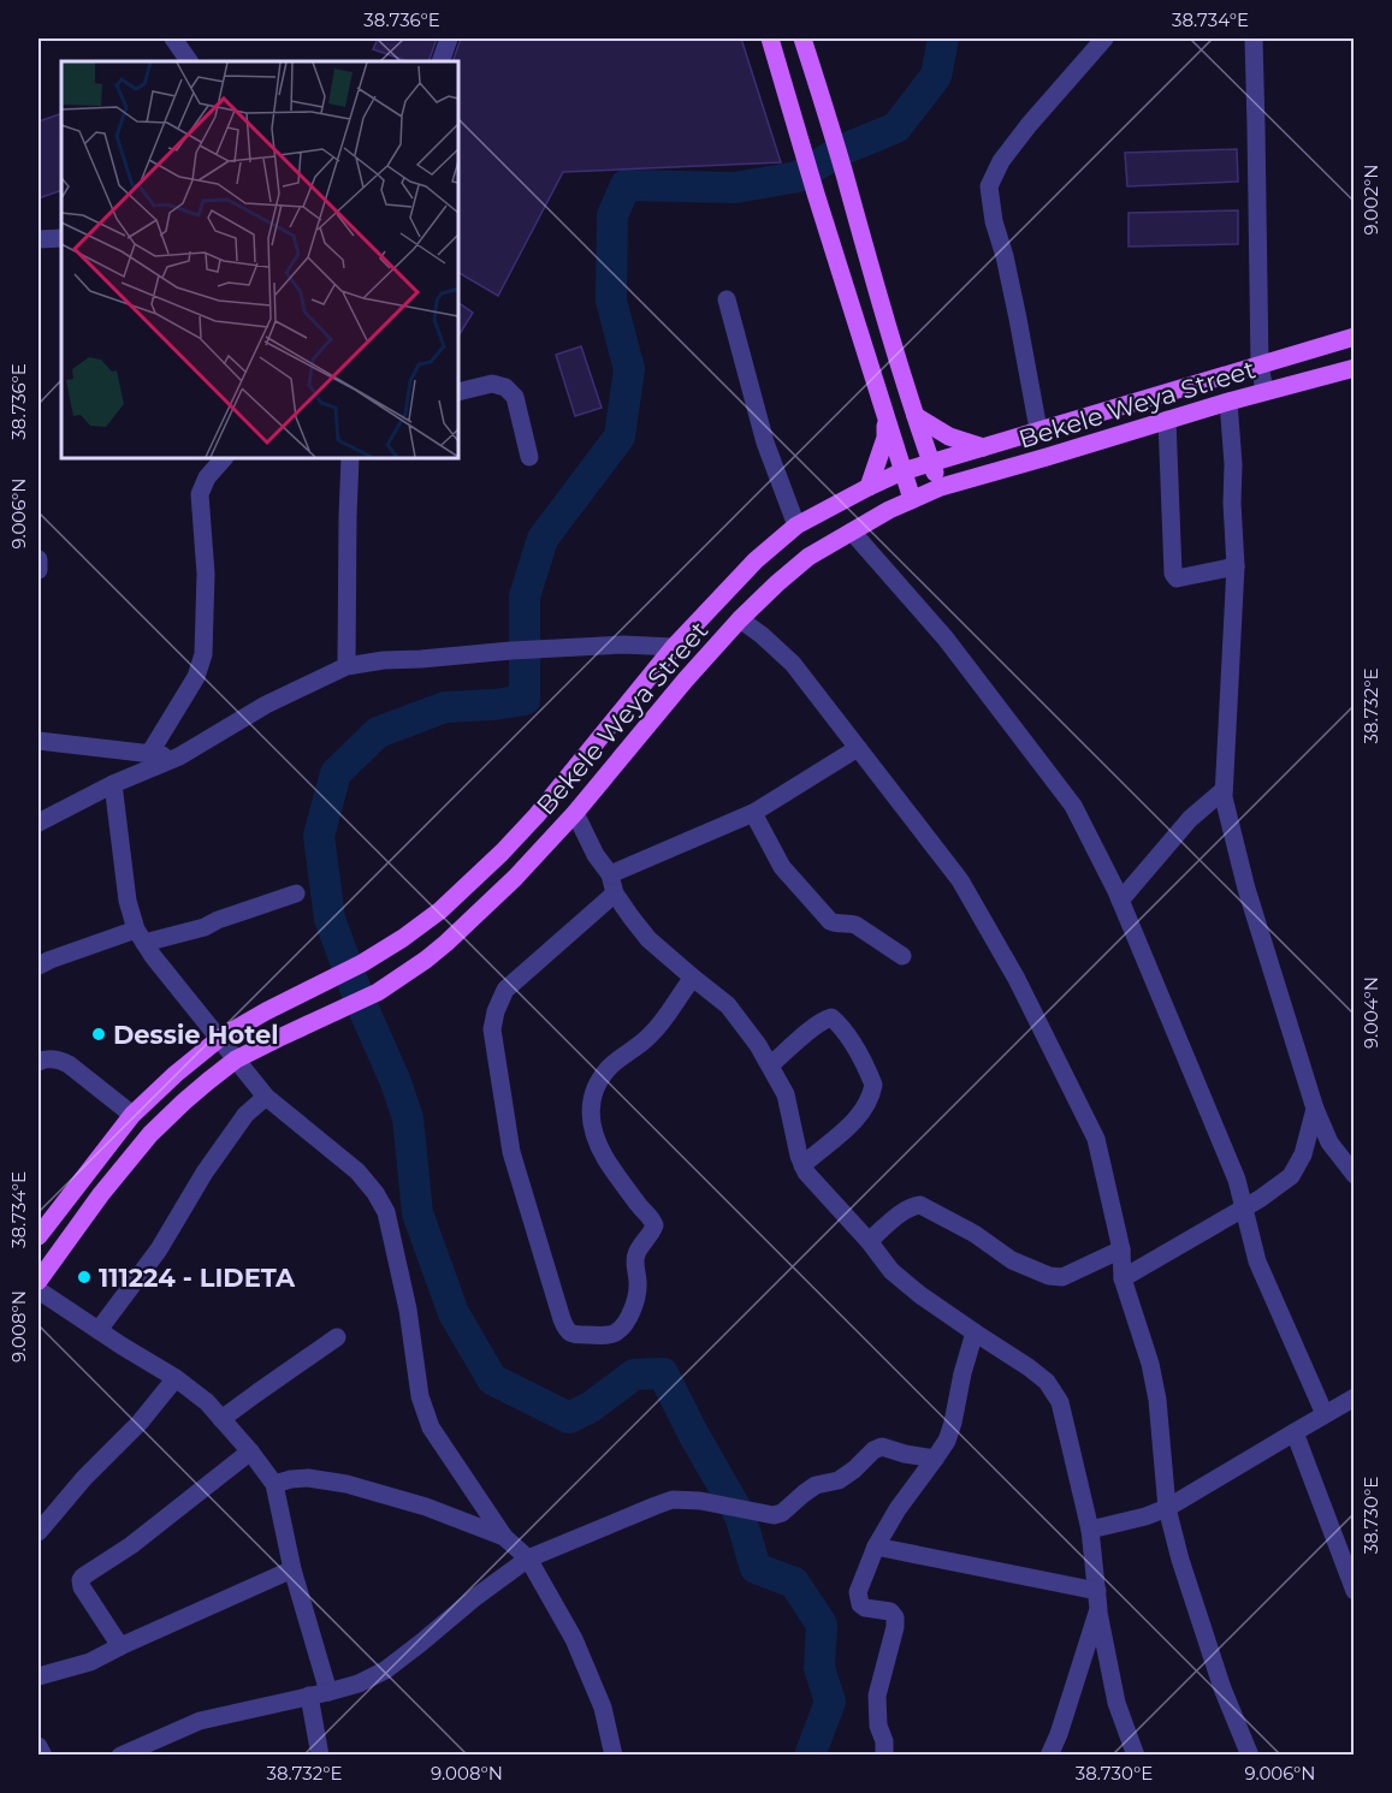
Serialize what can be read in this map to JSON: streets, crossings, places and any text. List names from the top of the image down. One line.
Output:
{"streets":{"main road":["Bekele Weya Street"]},"places":["Dessie Hotel","111224 - LIDETA"],"coordinates":["38.736°E","38.734°E","9.002°N","9.006°N","38.732°E","9.004°N","9.008°N","38.730°E"]}
